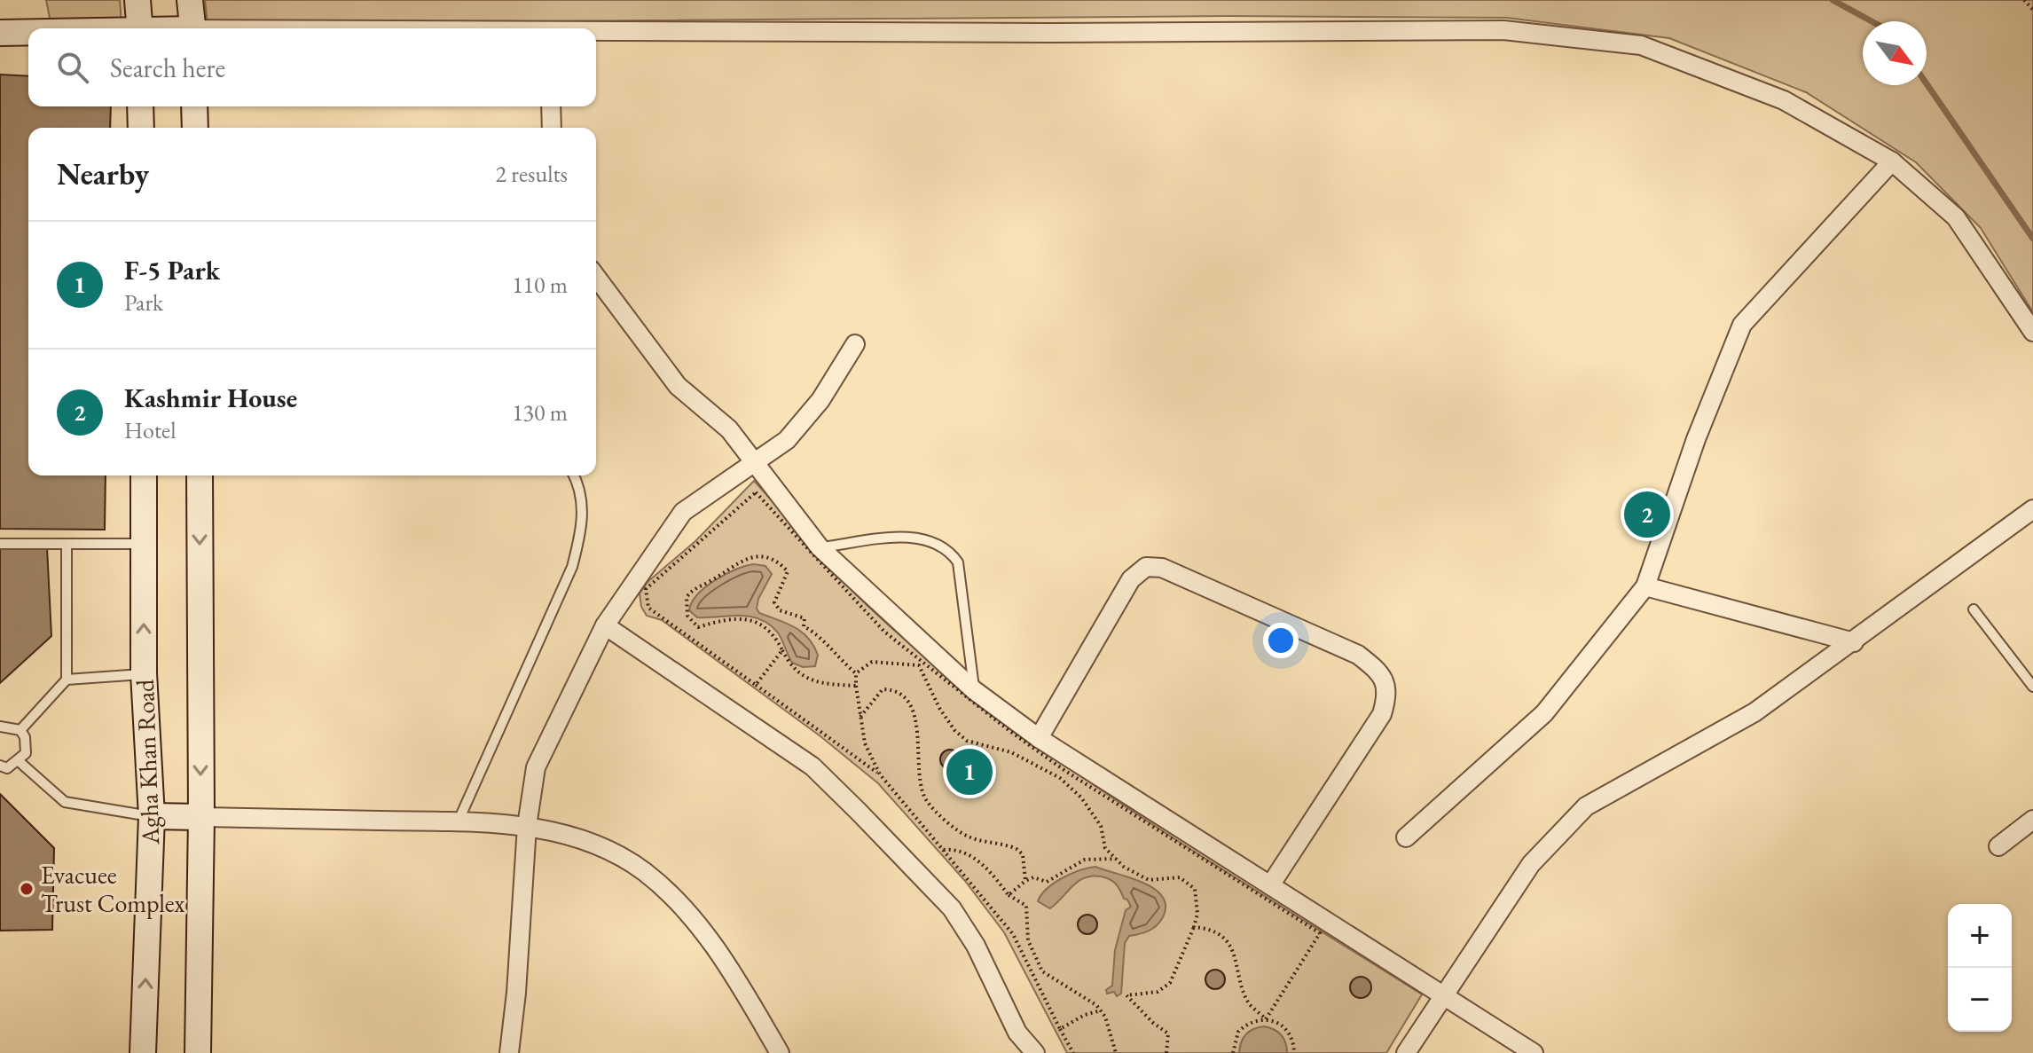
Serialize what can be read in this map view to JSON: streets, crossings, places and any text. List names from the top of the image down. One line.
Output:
{"streets":{"street":["Agha Khan Road"]},"places":["Evacuee Trust Complex"],"north":"bottom right","page":{"search":"Search here","heading":["Nearby","2 results"],"list":[{"mark":"1","name":"F-5 Park","note":"Park","value":"110 m"},{"mark":"2","name":"Kashmir House","note":"Hotel","value":"130 m"}],"pins":["2","1"],"map_buttons":["+","−"]}}
